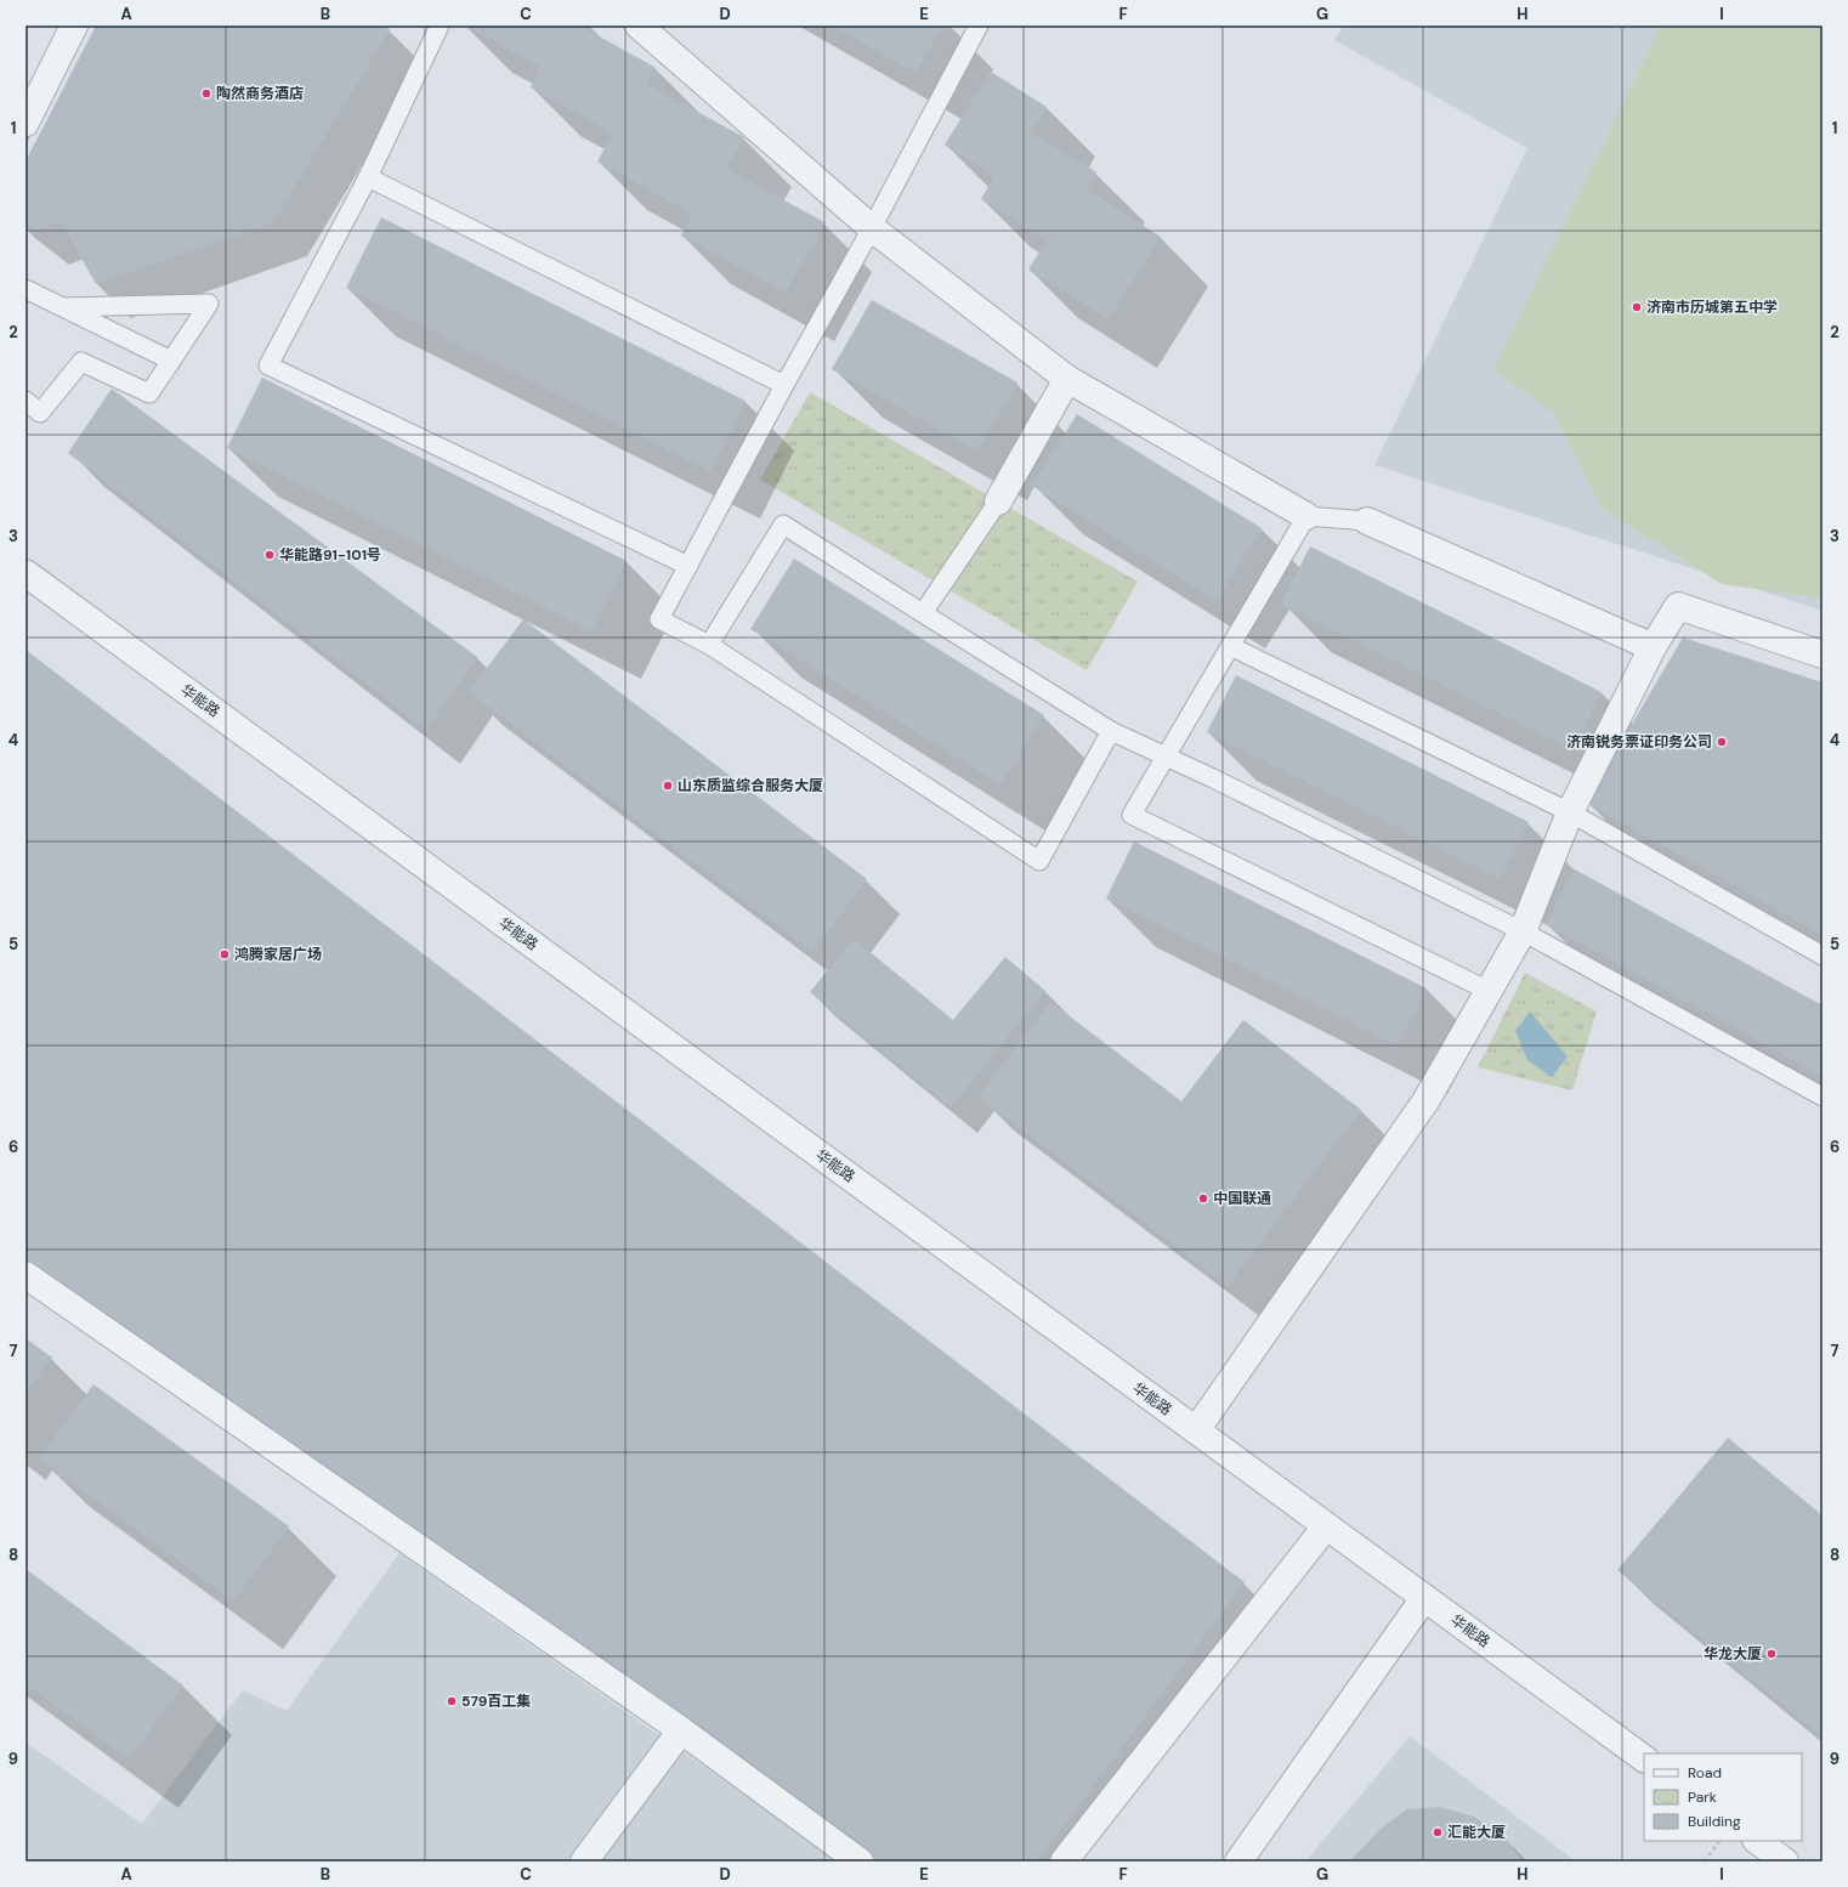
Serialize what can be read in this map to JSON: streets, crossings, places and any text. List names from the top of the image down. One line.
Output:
{"streets":{"street":["华能路"]},"places":["陶然商务酒店","济南市历城第五中学","华能路91-101号","济南锐务票证印务公司","山东质监综合服务大厦","鸿腾家居广场","中国联通","华龙大厦","579百工集","汇能大厦"],"legend":["Road","Park","Building"],"grid":{"columns":["A","B","C","D","E","F","G","H","I"],"rows":["1","2","3","4","5","6","7","8","9"]}}
